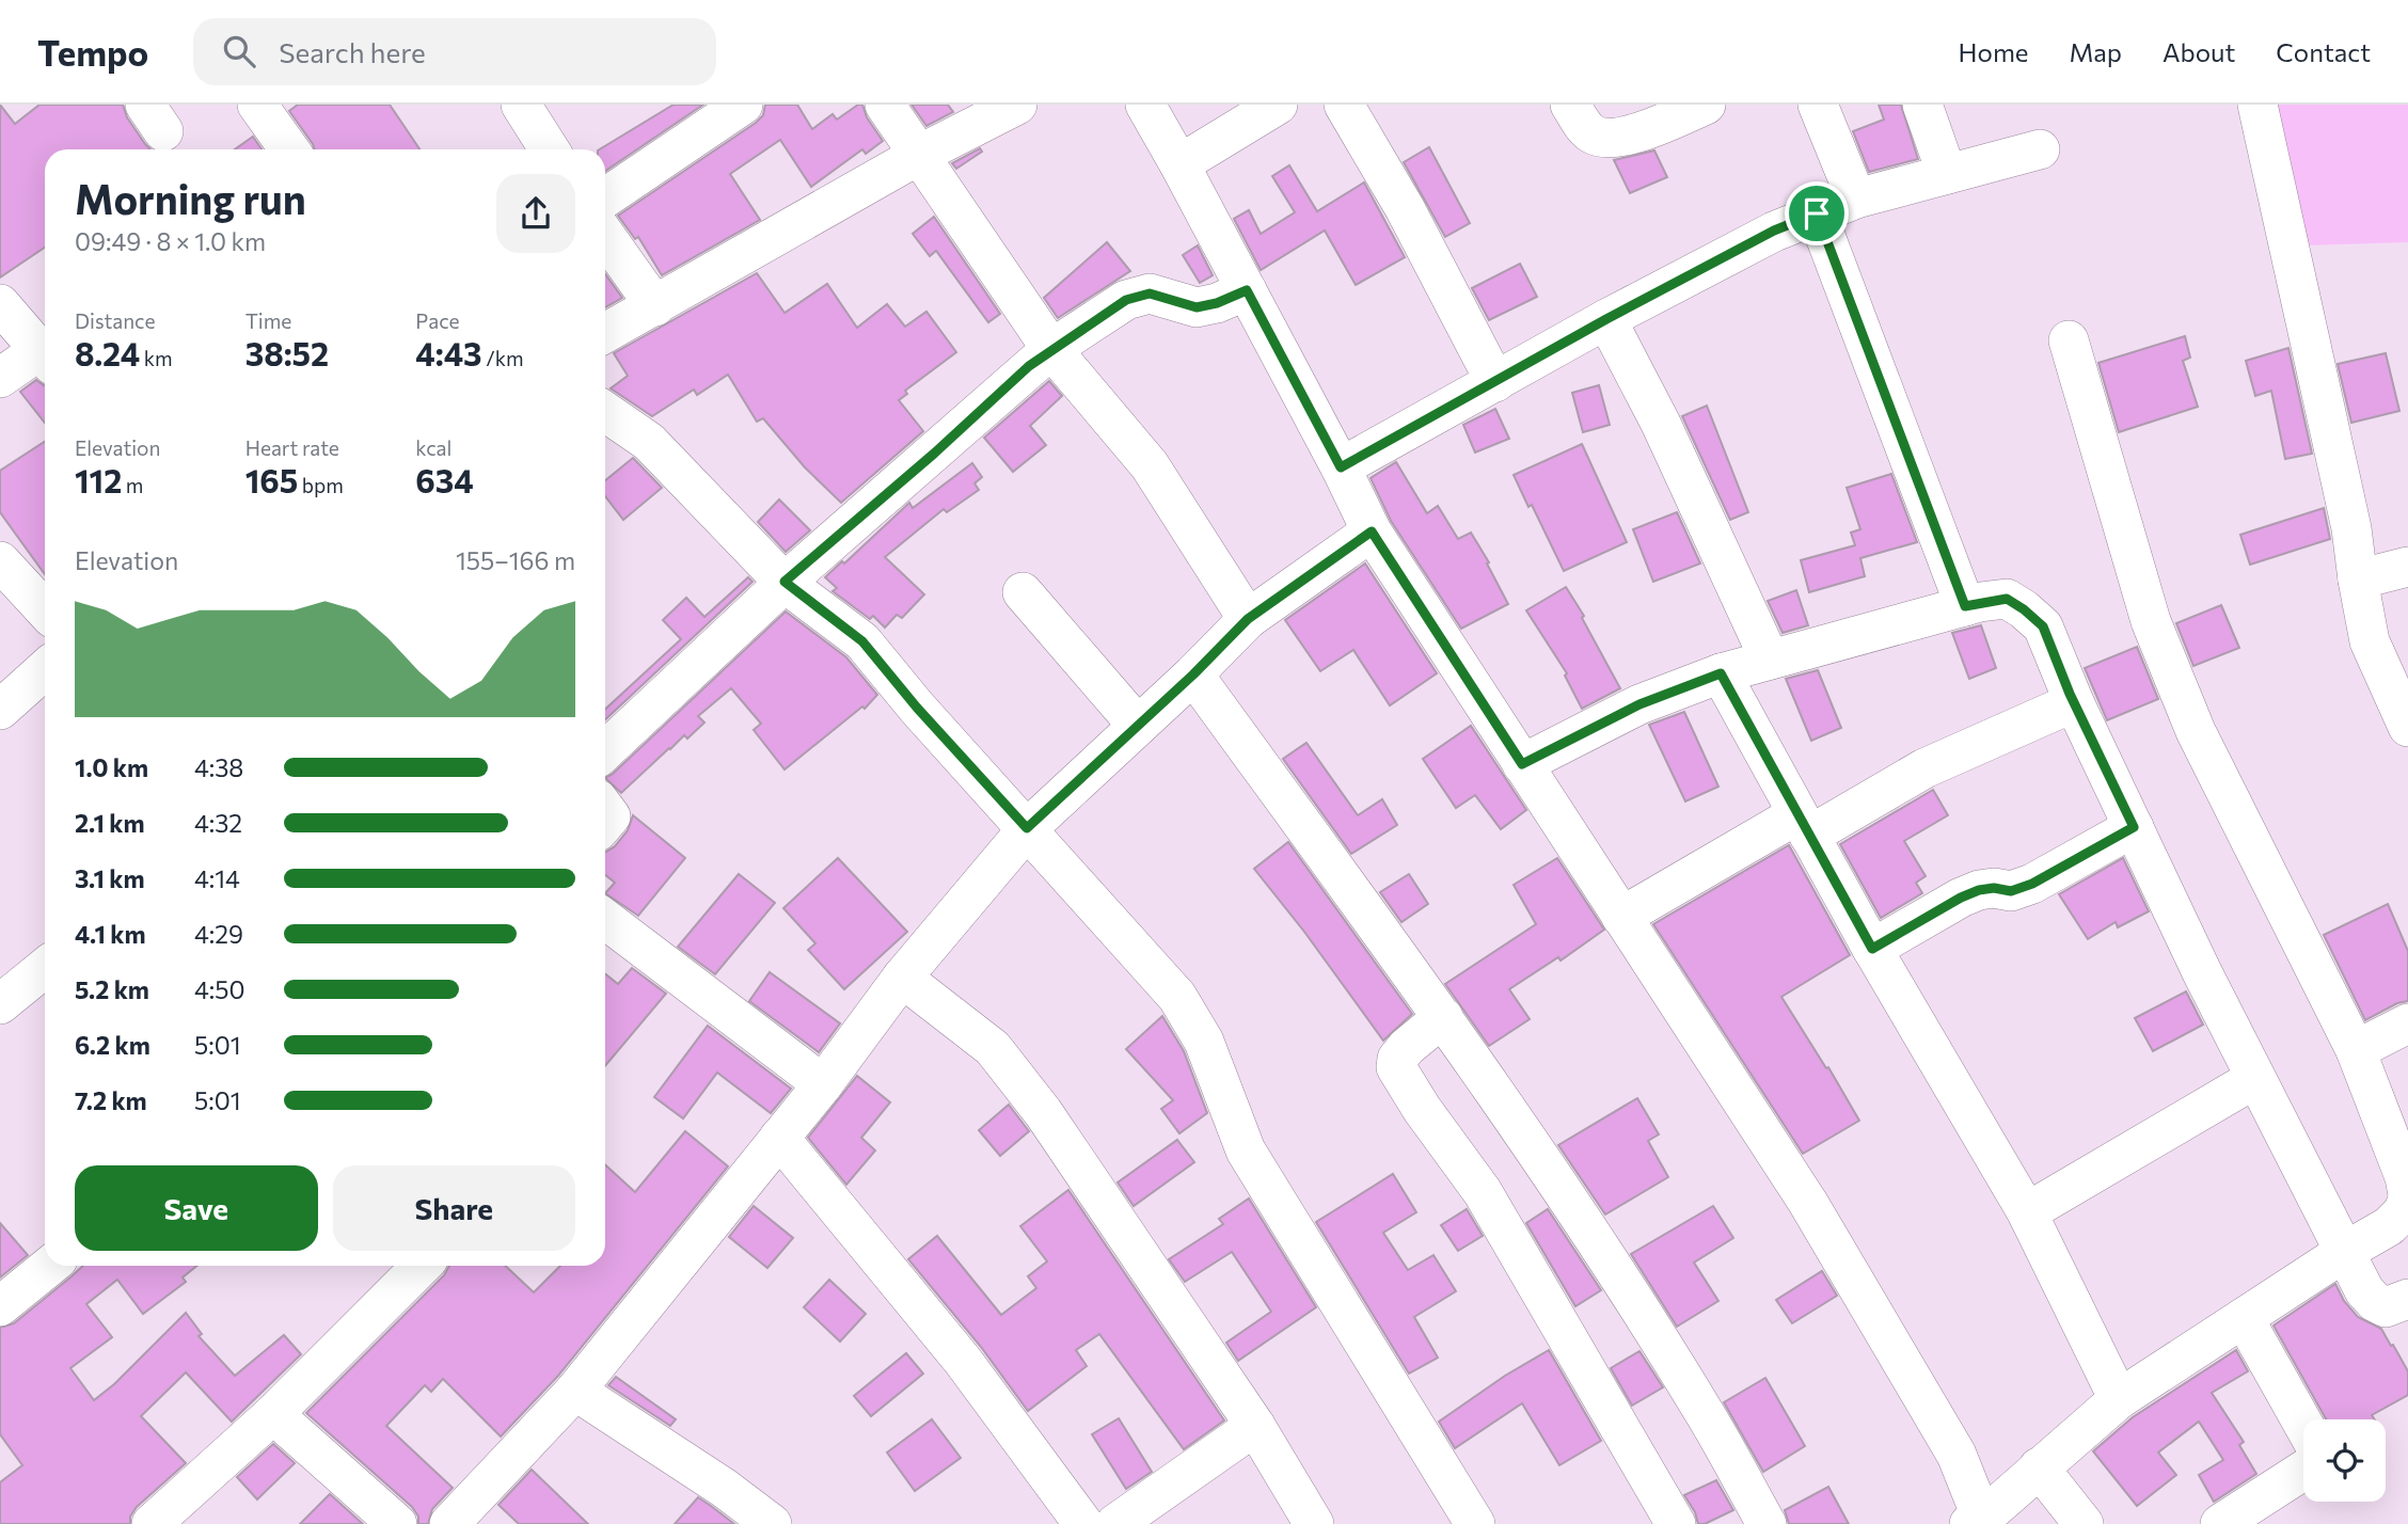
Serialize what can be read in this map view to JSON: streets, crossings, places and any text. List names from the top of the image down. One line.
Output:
{"page":{"header":"Tempo","search":"Search here","nav":["Home","Map","About","Contact"],"heading":["Morning run","09:49 · 8 × 1.0 km"],"stats":[["Distance","8.24 km"],["Time","38:52"],["Pace","4:43 /km"],["Elevation","112 m"],["Heart rate","165 bpm"],["kcal","634"]],"chart":["Elevation","155–166 m"],"list":[{"name":"1.0 km","note":"4:38"},{"name":"2.1 km","note":"4:32"},{"name":"3.1 km","note":"4:14"},{"name":"4.1 km","note":"4:29"},{"name":"5.2 km","note":"4:50"},{"name":"6.2 km","note":"5:01"},{"name":"7.2 km","note":"5:01"}],"buttons":["Save","Share"]}}
